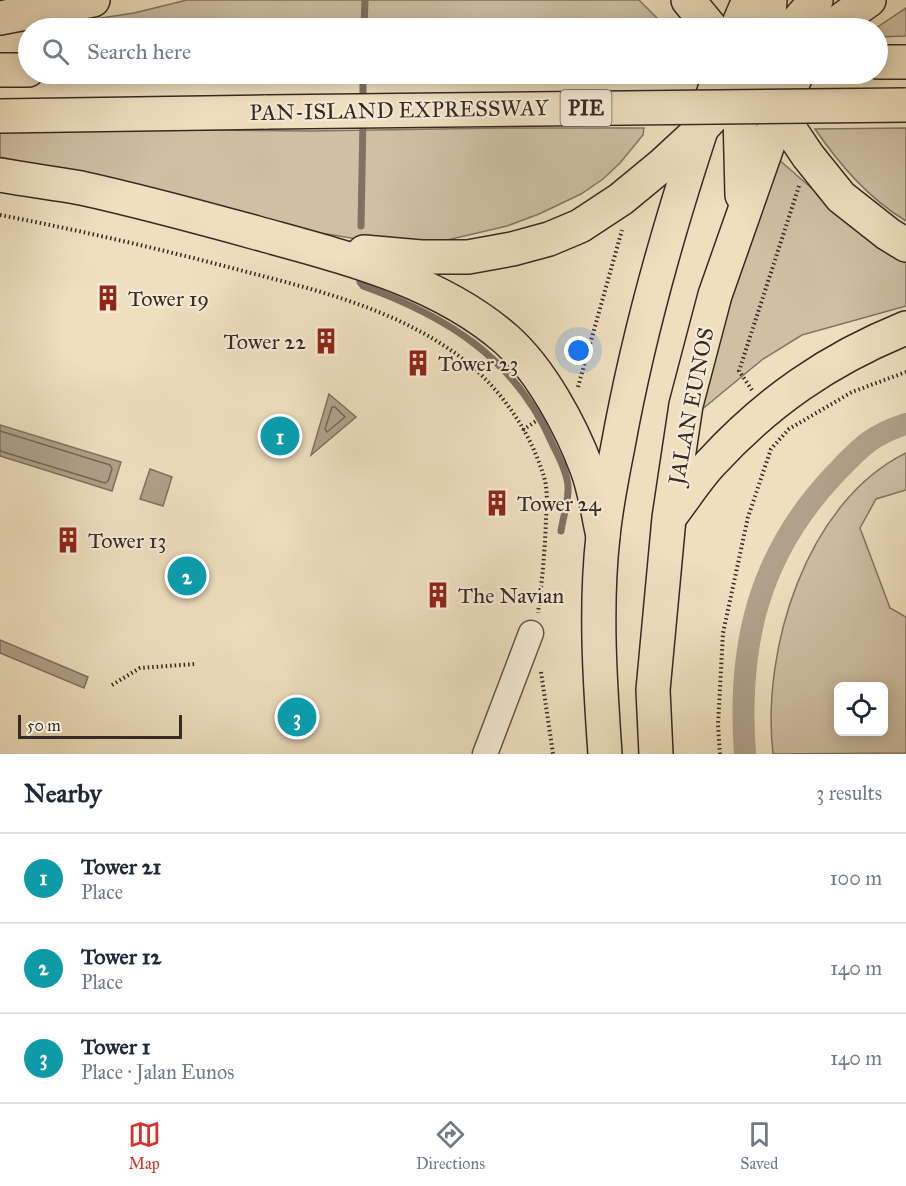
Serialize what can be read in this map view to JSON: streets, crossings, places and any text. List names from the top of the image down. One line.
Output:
{"streets":{"highway":["PIE","PAN-ISLAND EXPRESSWAY","JALAN EUNOS"]},"places":{"building":["Tower 19","Tower 22","Tower 23","Tower 24","Tower 13","The Navian"]},"scale_bar":"50 m","page":{"search":"Search here","pins":["1","2","3"],"scale":"50 m","heading":["Nearby","3 results"],"list":[{"mark":"1","name":"Tower 21","note":"Place","value":"100 m"},{"mark":"2","name":"Tower 12","note":"Place","value":"140 m"},{"mark":"3","name":"Tower 1","note":"Place · Jalan Eunos","value":"140 m"}],"nav":["Map","Directions","Saved"]}}
